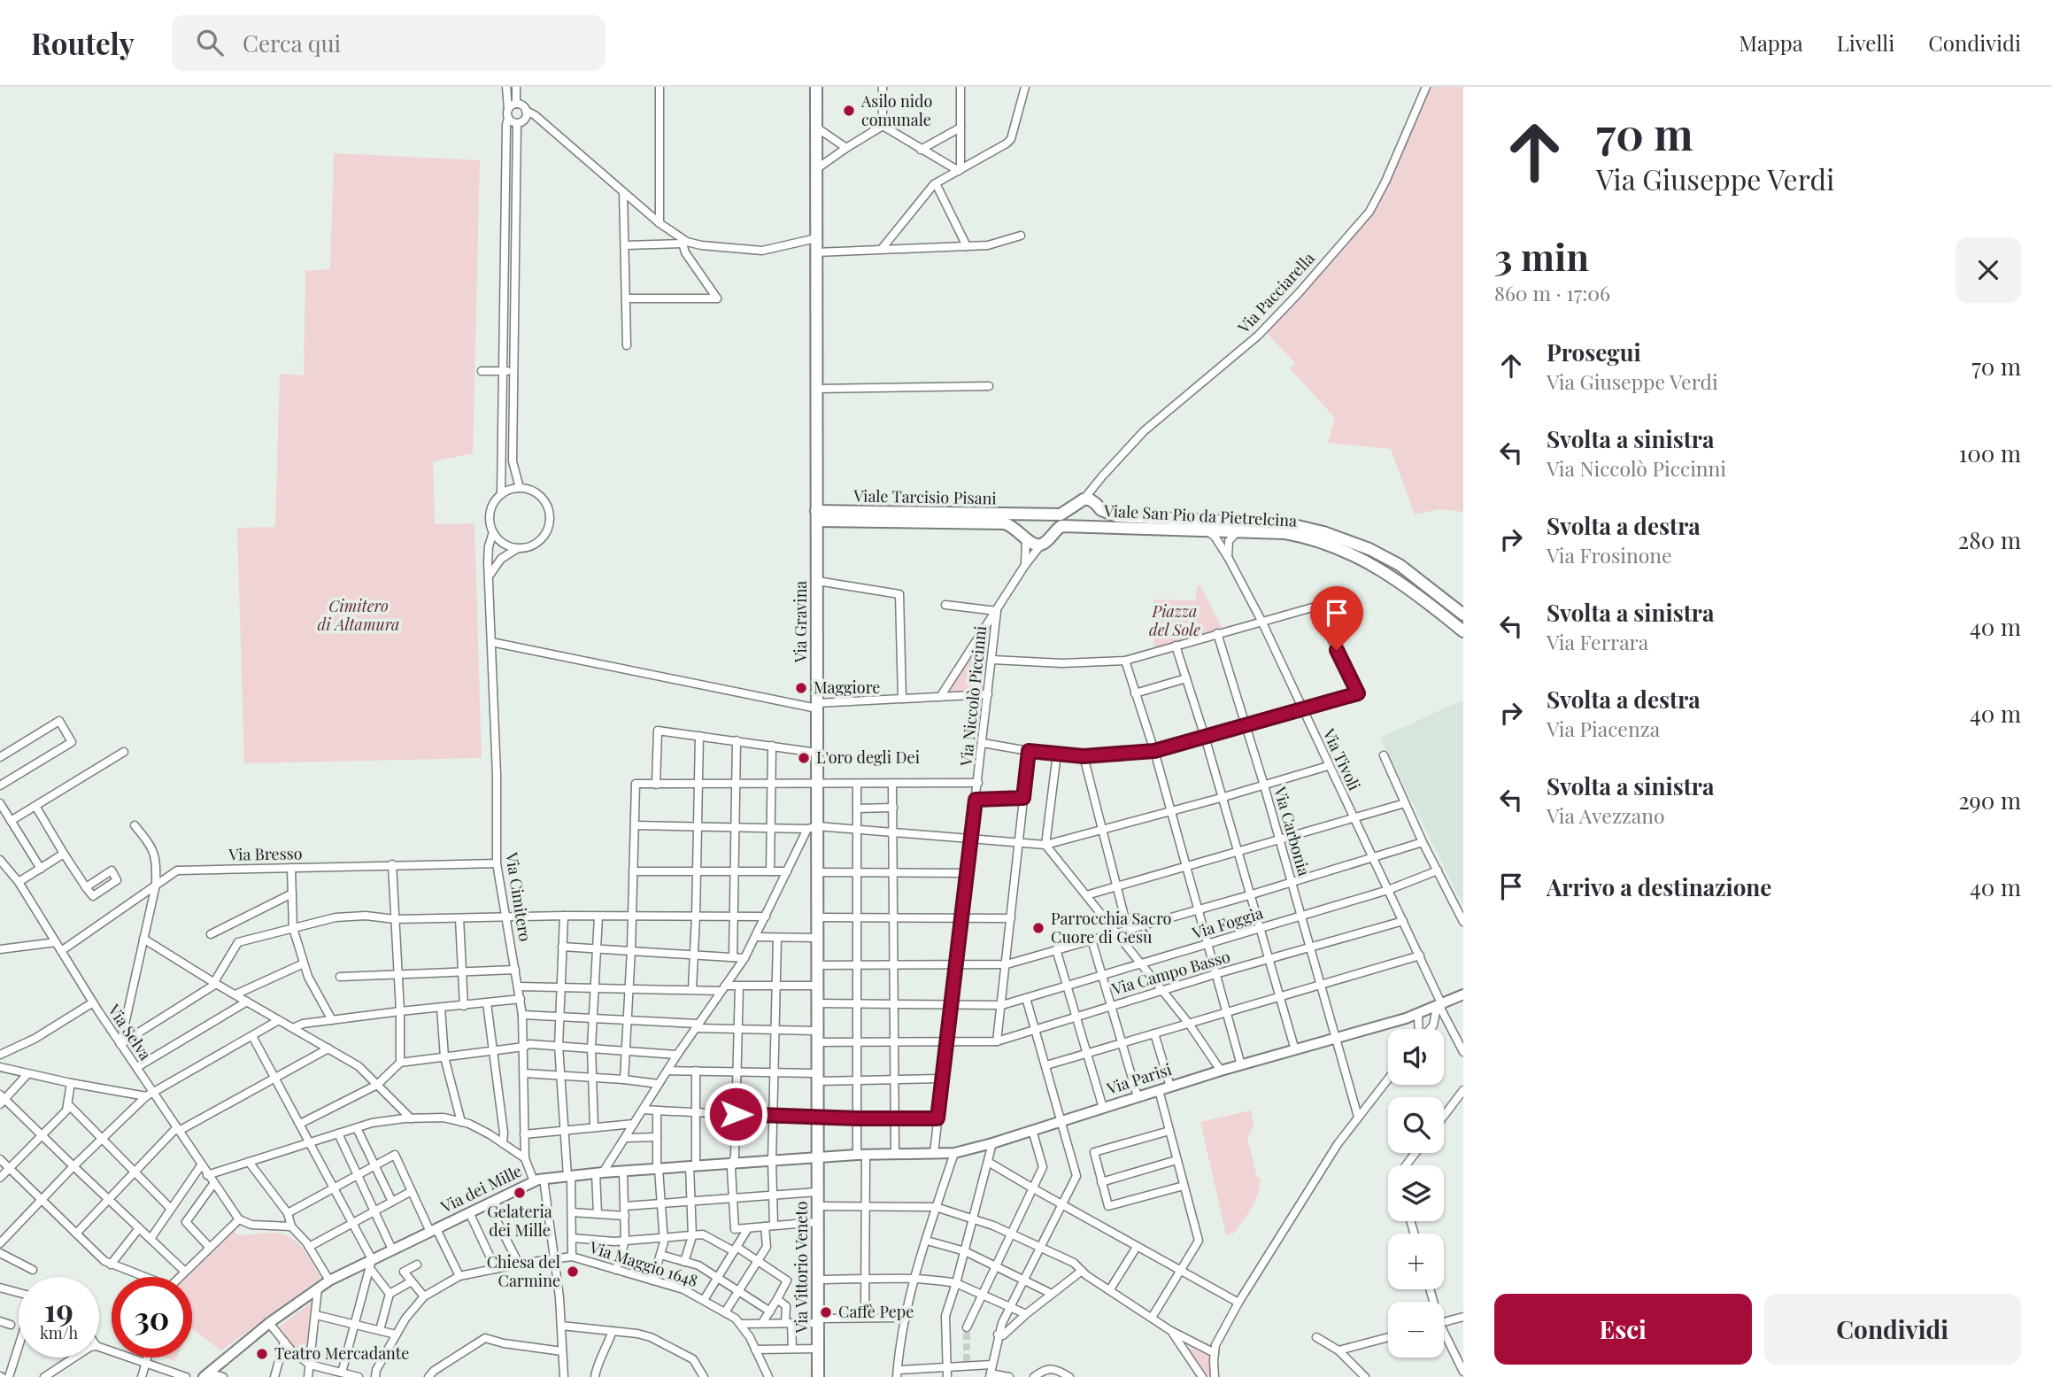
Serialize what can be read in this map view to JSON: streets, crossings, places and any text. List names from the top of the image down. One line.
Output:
{"streets":{"main road":["Viale Tarcisio Pisani","Viale San Pio da Pietrelcina","Via Gravina","Via Vittorio Veneto"],"street":["Via Pacciarella","Via Niccolò Piccinni","Via Tivoli","Via Carbonia","Via Bresso","Via Cimitero","Via Foggia","Via Campo Basso","Via Selva","Via Parisi","Via dei Mille","Via Maggio 1648"]},"crossings":[["Via Pacciarella","Viale Tarcisio Pisani"],["Via Pacciarella","Viale San Pio da Pietrelcina"],["Viale Tarcisio Pisani","Viale San Pio da Pietrelcina"],["Viale Tarcisio Pisani","Via Gravina"],["Viale San Pio da Pietrelcina","Via Tivoli"],["Via Gravina","Via Foggia"],["Via Gravina","Via Campo Basso"],["Via Gravina","Via Parisi"],["Via Gravina","Via dei Mille"],["Via Gravina","Via Vittorio Veneto"],["Via Niccolò Piccinni","Via Foggia"],["Via Niccolò Piccinni","Via Campo Basso"],["Via Niccolò Piccinni","Via Parisi"],["Via Tivoli","Via Foggia"],["Via Tivoli","Via Campo Basso"],["Via Tivoli","Via Parisi"],["Via Carbonia","Via Foggia"],["Via Carbonia","Via Campo Basso"],["Via Carbonia","Via Parisi"],["Via Bresso","Via Cimitero"],["Via Bresso","Via Selva"],["Via Cimitero","Via Campo Basso"],["Via Cimitero","Via dei Mille"],["Via Cimitero","Via Maggio 1648"],["Via Parisi","Via dei Mille"],["Via Parisi","Via Vittorio Veneto"],["Via dei Mille","Via Vittorio Veneto"]],"parks":["Cimitero di Altamura","Piazza del Sole"],"places":["Asilo nido comunale","Maggiore","L'oro degli Dei","Parrocchia Sacro Cuore di Gesù","Gelateria dei Mille","Chiesa del Carmine","Caffè Pepe","Teatro Mercadante"],"page":{"header":"Routely","search":"Cerca qui","nav":["Mappa","Livelli","Condividi"],"turn":["70 m","Via Giuseppe Verdi"],"heading":["3 min","860 m · 17:06"],"list":[{"name":"Prosegui","note":"Via Giuseppe Verdi","value":"70 m"},{"name":"Svolta a sinistra","note":"Via Niccolò Piccinni","value":"100 m"},{"name":"Svolta a destra","note":"Via Frosinone","value":"280 m"},{"name":"Svolta a sinistra","note":"Via Ferrara","value":"40 m"},{"name":"Svolta a destra","note":"Via Piacenza","value":"40 m"},{"name":"Svolta a sinistra","note":"Via Avezzano","value":"290 m"},{"name":"Arrivo a destinazione","value":"40 m"}],"map_buttons":["+","−"],"speed":"19 km/h","limit":"30","buttons":["Esci","Condividi"]}}
